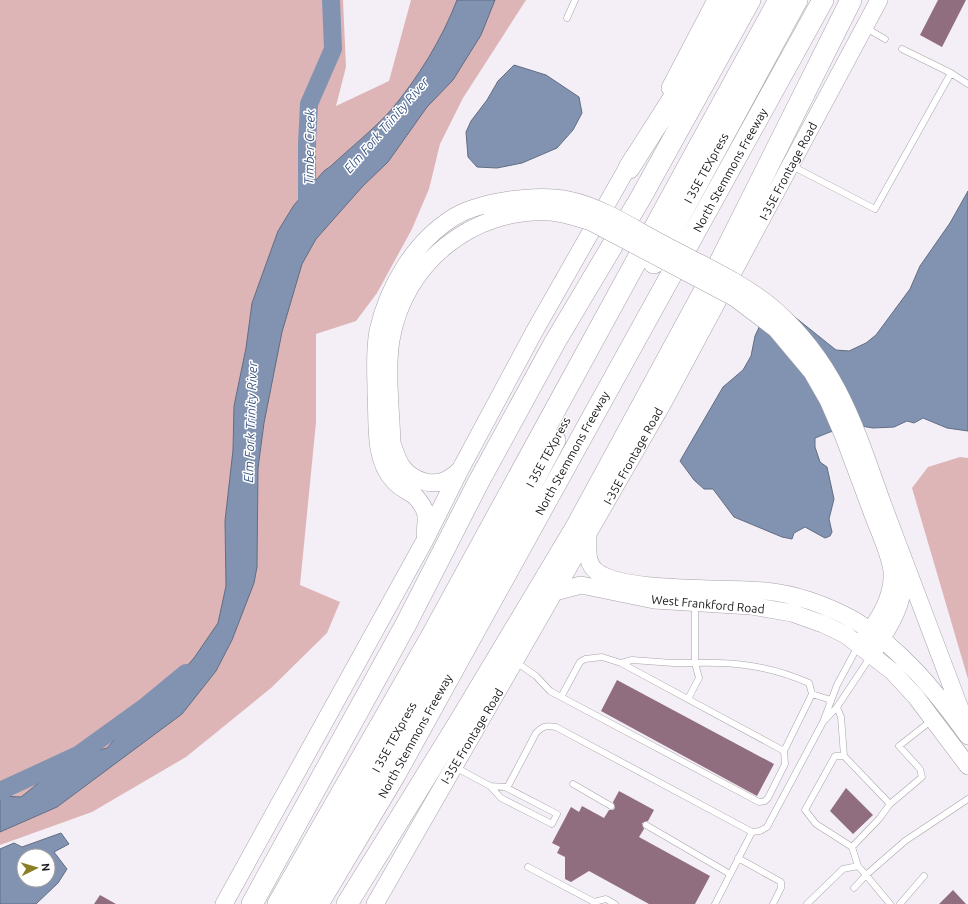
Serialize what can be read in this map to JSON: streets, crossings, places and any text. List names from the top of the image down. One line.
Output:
{"streets":{"highway":["I 35E TEXpress","North Stemmons Freeway"],"main road":["I-35E Frontage Road","West Frankford Road"]},"crossings":[["I-35E Frontage Road","West Frankford Road"]],"water":["Elm Fork Trinity River","Timber Creek"],"north":"right"}
